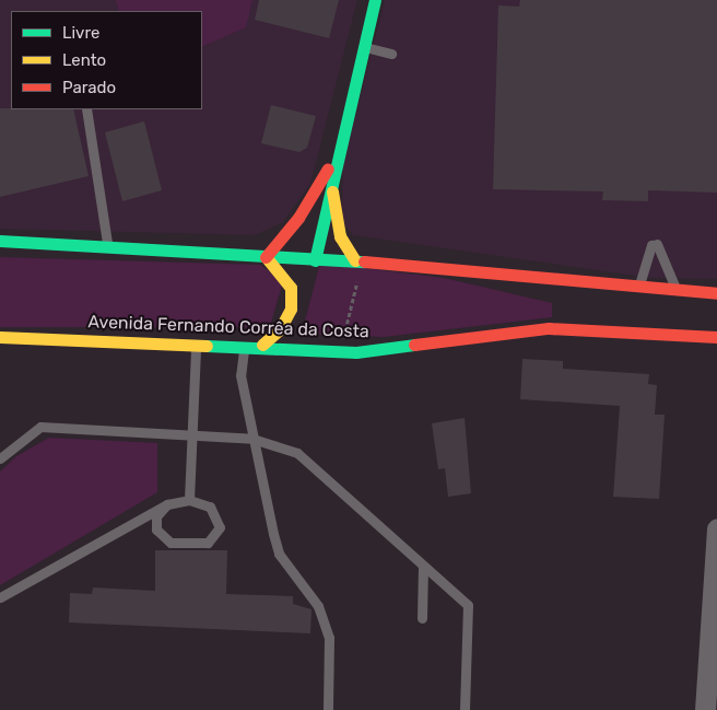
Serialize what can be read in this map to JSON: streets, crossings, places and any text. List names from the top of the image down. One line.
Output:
{"streets":{"main road":["Avenida Fernando Corrêa da Costa"]},"legend":["Livre","Lento","Parado"]}
